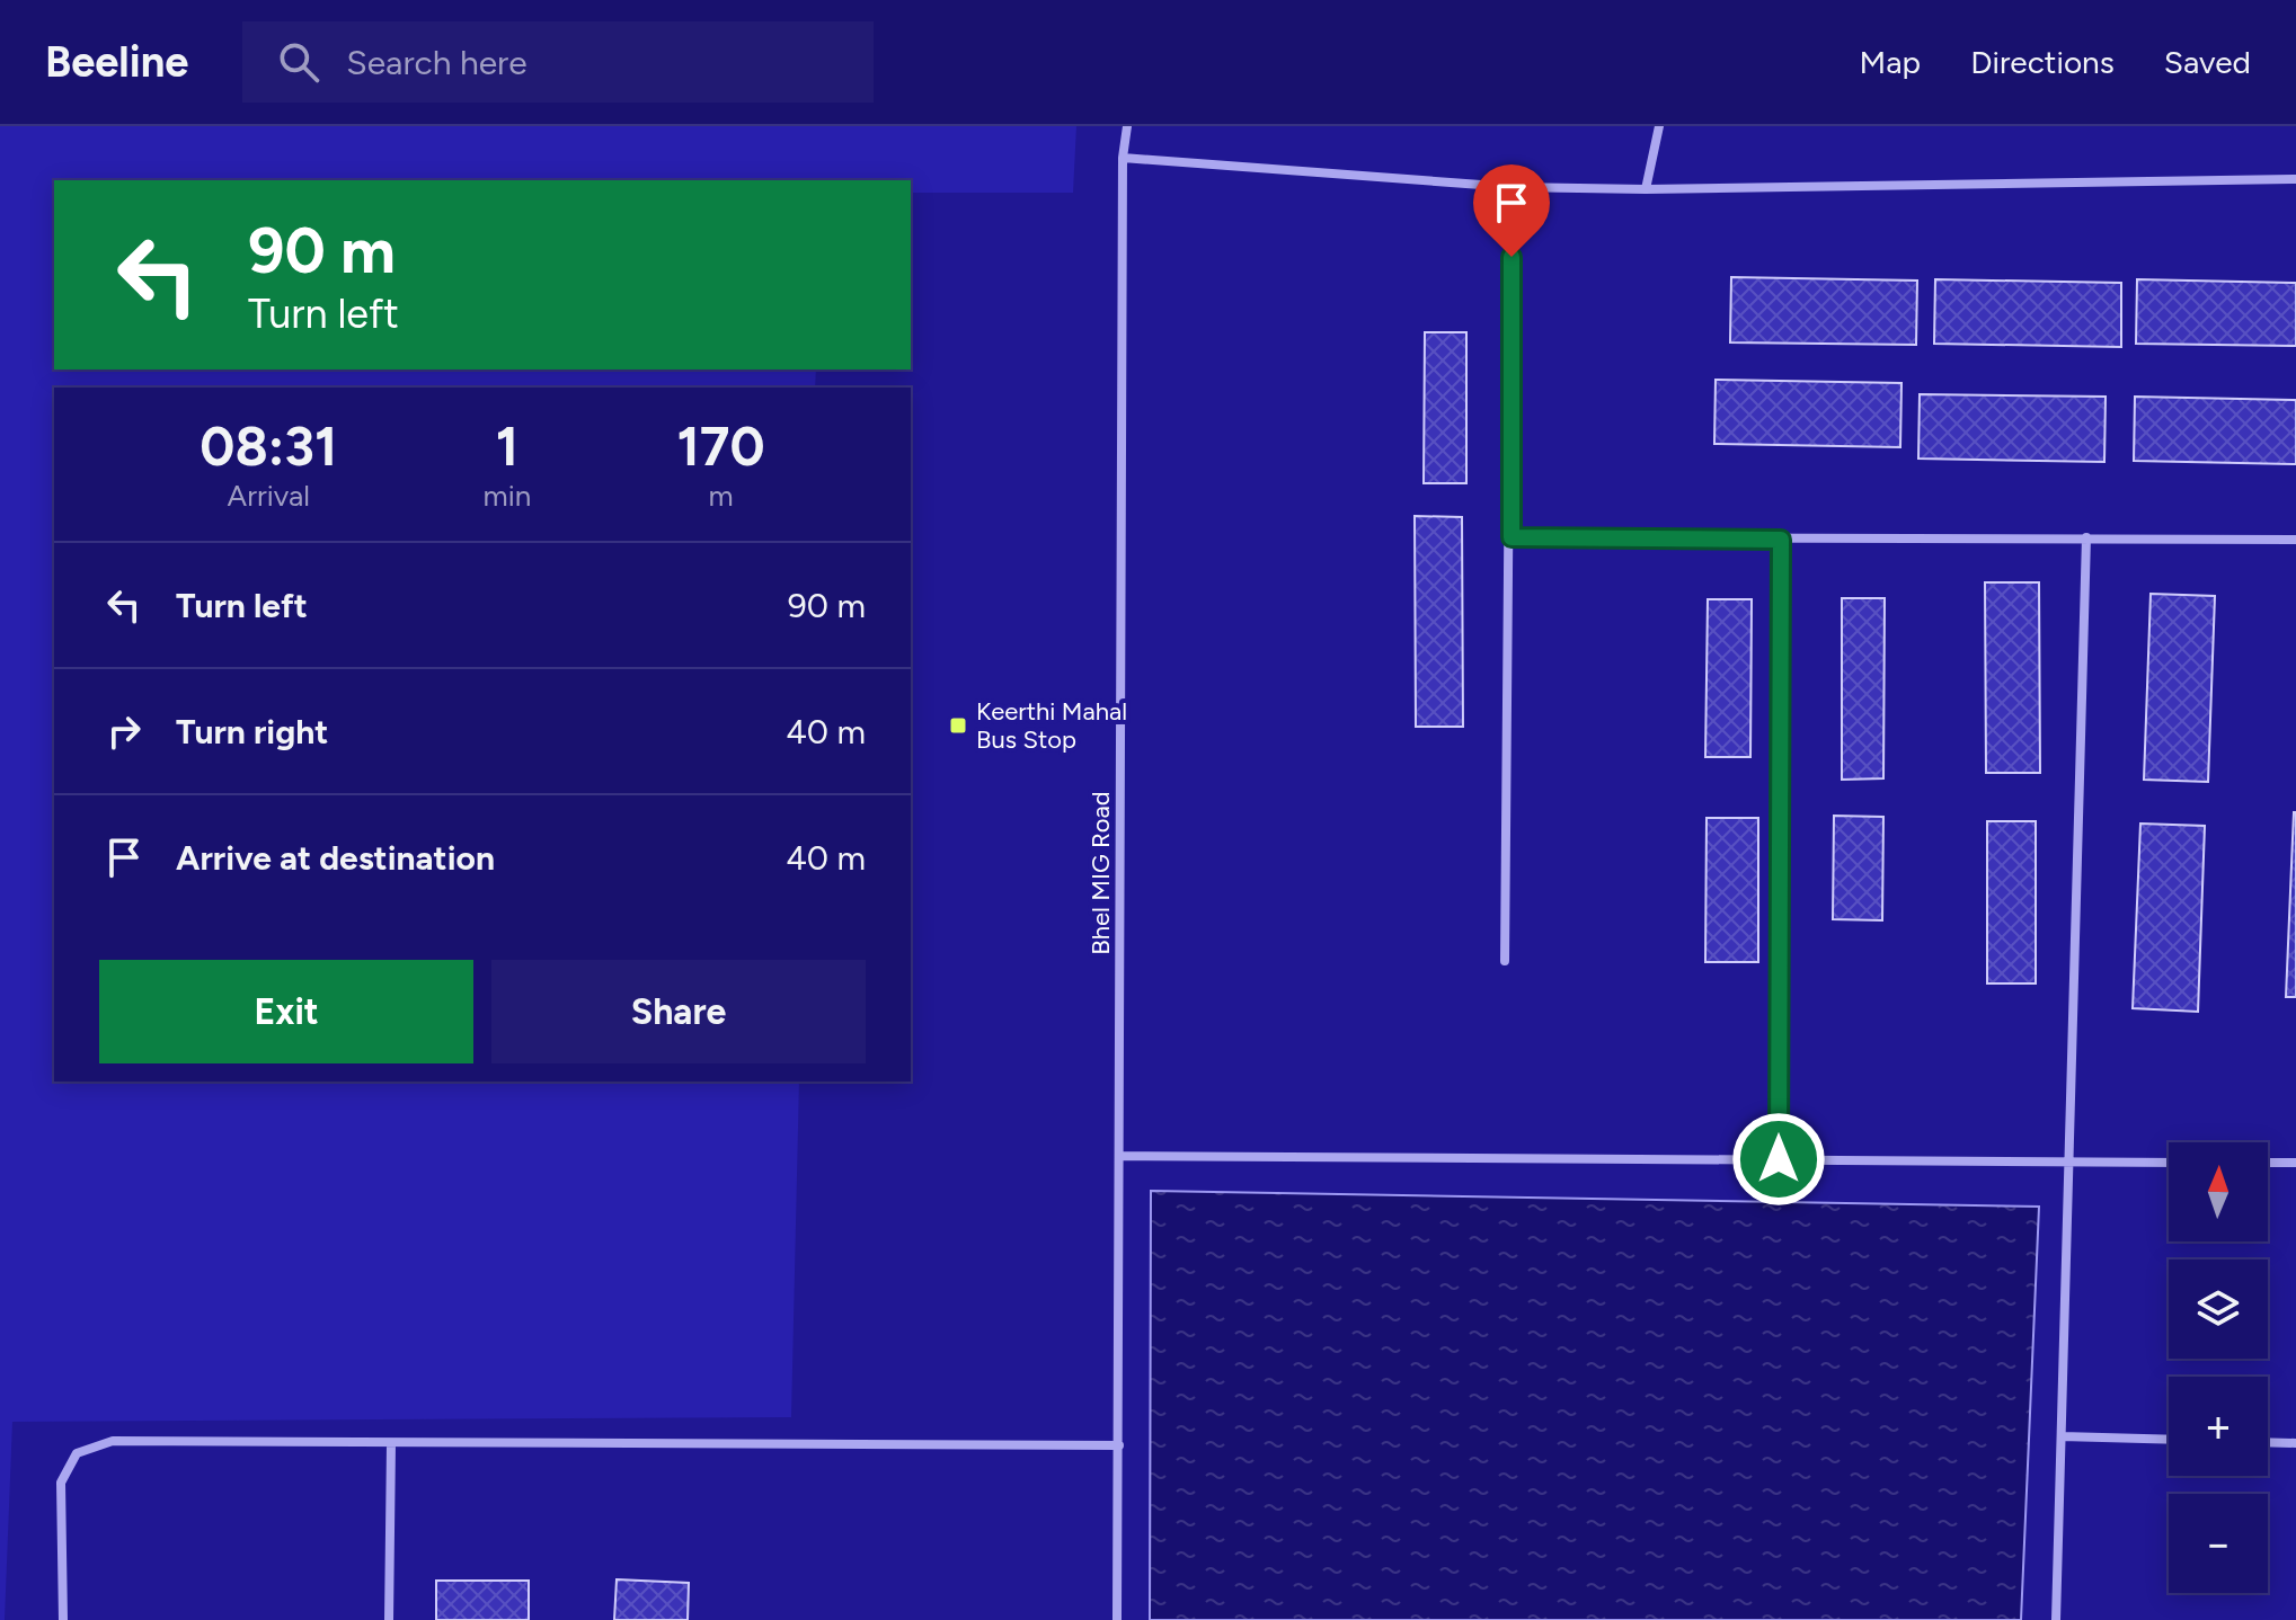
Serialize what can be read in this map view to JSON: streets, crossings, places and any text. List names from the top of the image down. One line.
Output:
{"streets":{"street":["Bhel MIG Road"]},"places":{"transit":["Keerthi Mahal Bus Stop"]},"north":"top","page":{"header":"Beeline","search":"Search here","nav":["Map","Directions","Saved"],"turn":["90 m","Turn left"],"eta":["08:31","Arrival","1","min","170","m"],"list":[{"name":"Turn left","value":"90 m"},{"name":"Turn right","value":"40 m"},{"name":"Arrive at destination","value":"40 m"}],"buttons":["Exit","Share"],"map_buttons":["+","−"]}}
